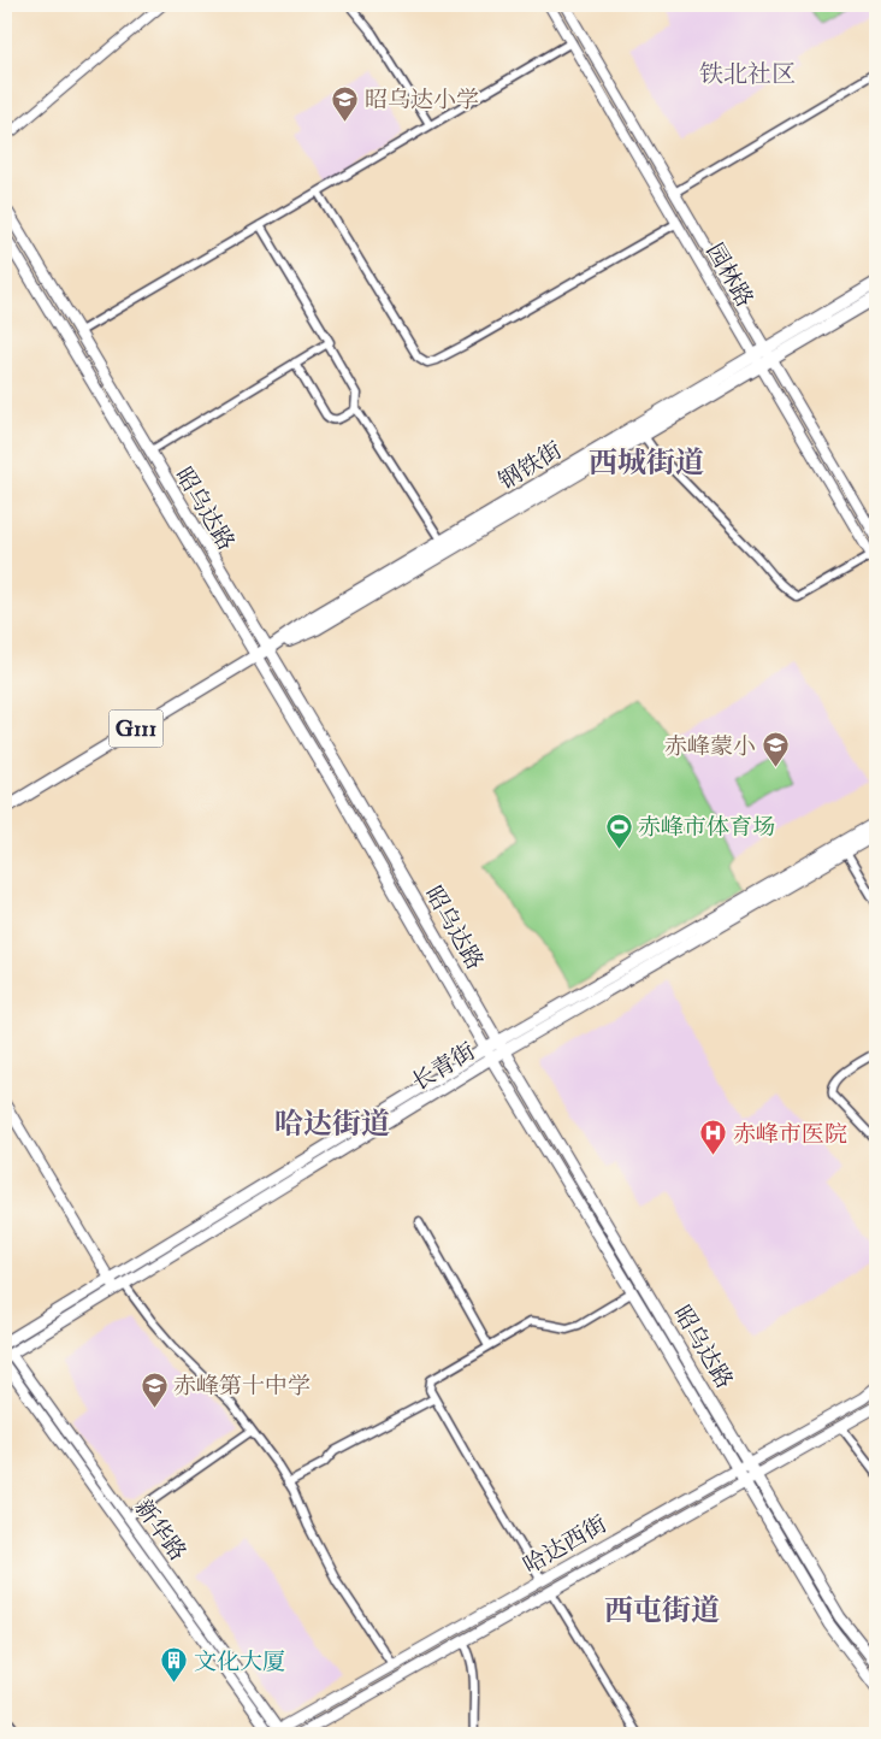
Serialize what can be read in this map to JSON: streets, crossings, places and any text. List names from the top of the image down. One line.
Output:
{"streets":{"highway":["钢铁街","G111"],"main road":["昭乌达路","长青街","哈达西街"],"street":["园林路","新华路"]},"crossings":[["园林路","钢铁街"],["钢铁街","昭乌达路"],["昭乌达路","长青街"],["昭乌达路","哈达西街"],["长青街","新华路"],["新华路","哈达西街"]],"districts":["铁北社区","西城街道","哈达街道","西屯街道"],"places":{"school or university":["昭乌达小学","赤峰蒙小","赤峰第十中学"],"sports":["赤峰市体育场"],"hospital":["赤峰市医院"],"building":["文化大厦"]}}
